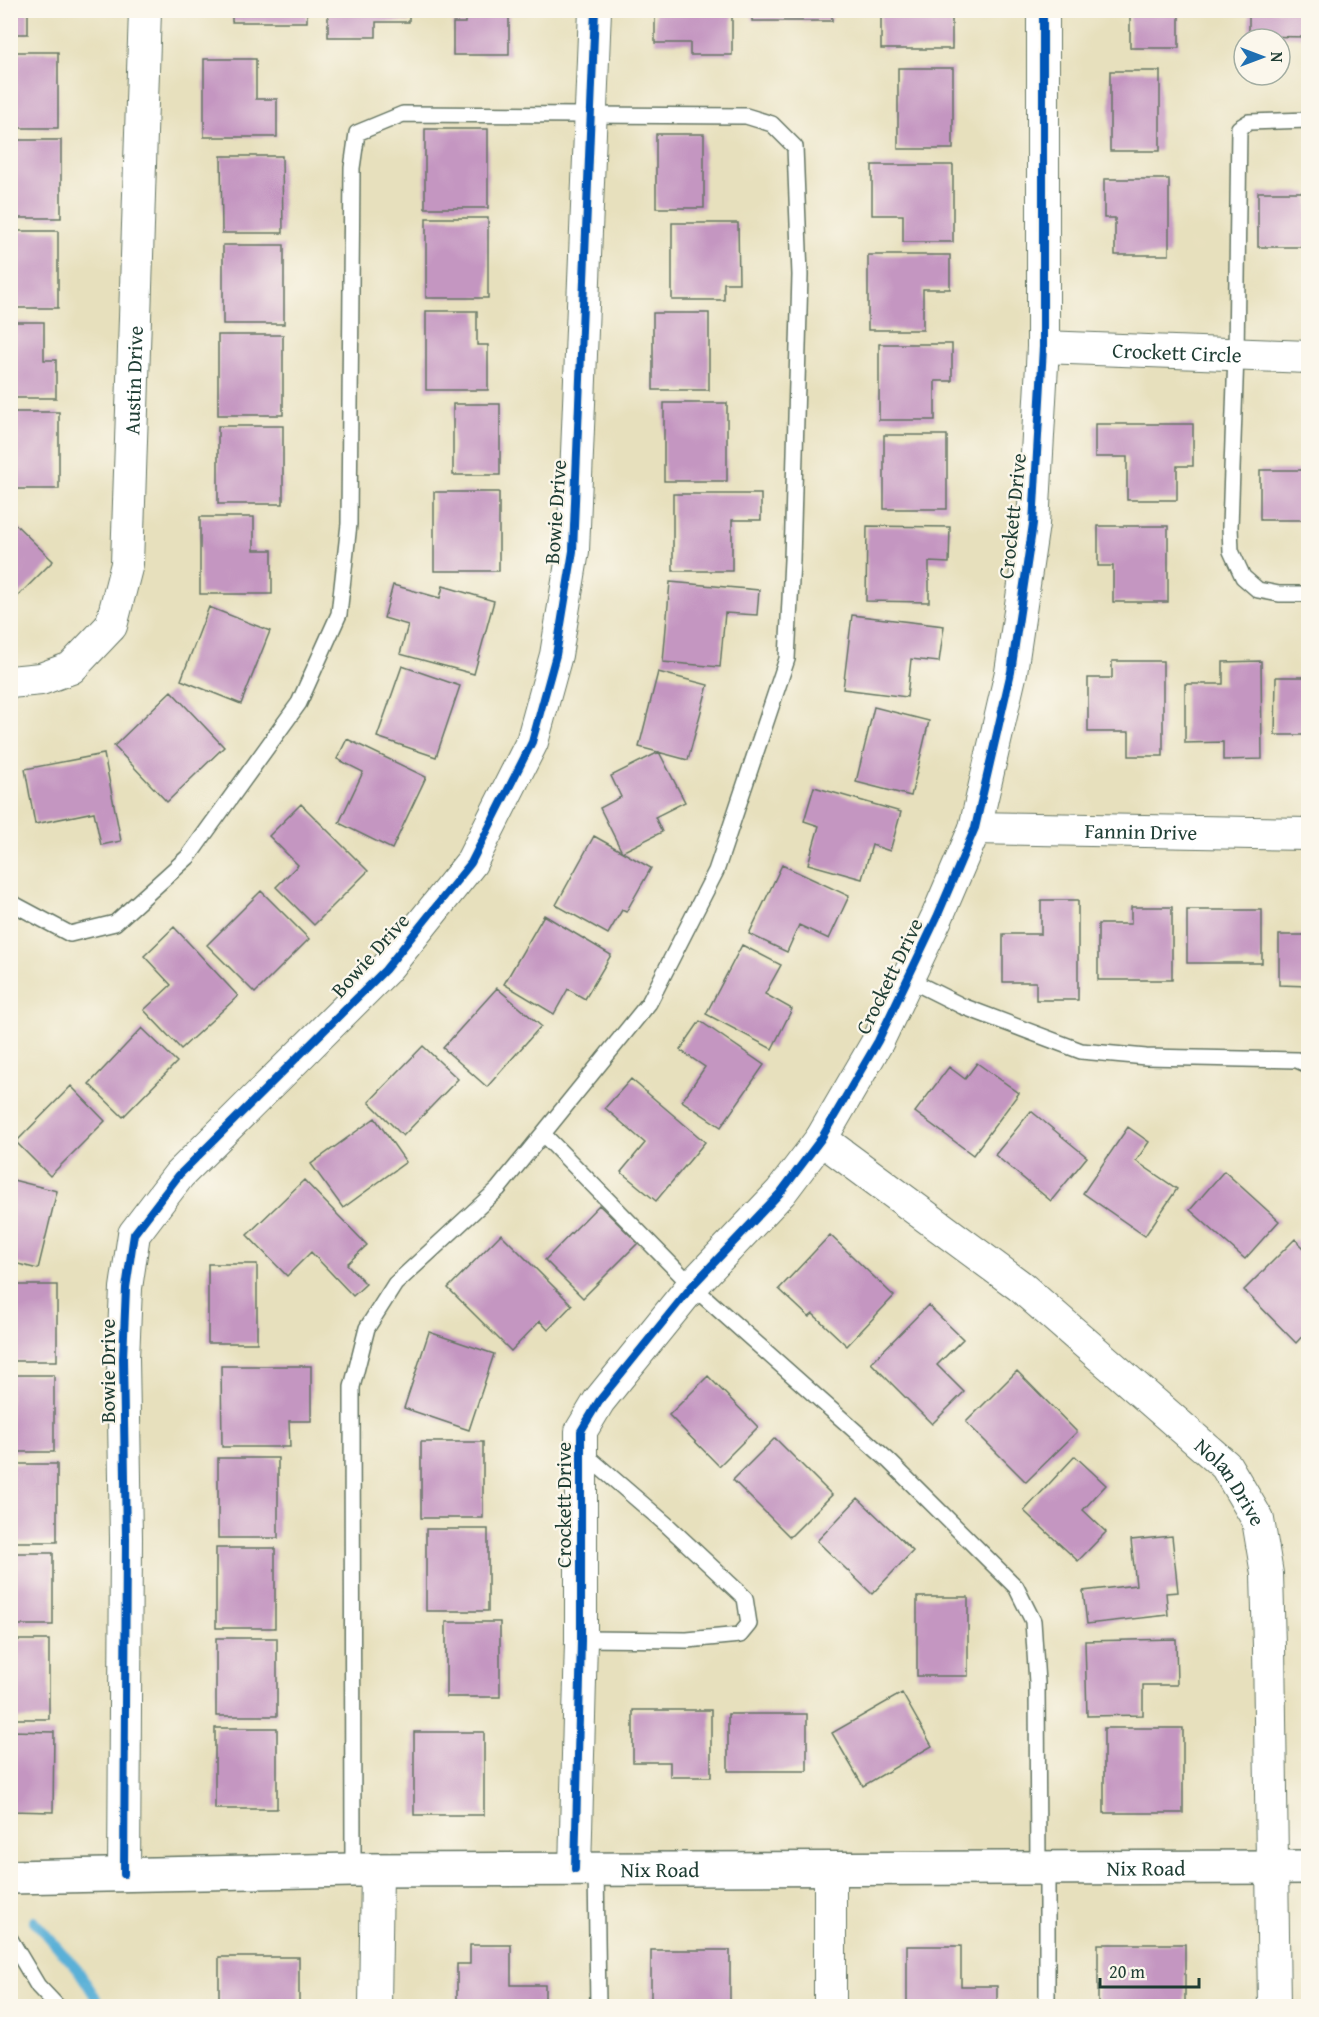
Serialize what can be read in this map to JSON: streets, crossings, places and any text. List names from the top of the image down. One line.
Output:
{"streets":{"street":["Crockett Circle","Austin Drive","Bowie Drive","Crockett Drive","Fannin Drive","Nolan Drive","Nix Road"]},"crossings":[["Crockett Circle","Crockett Drive"],["Bowie Drive","Nix Road"],["Crockett Drive","Fannin Drive"],["Crockett Drive","Nolan Drive"],["Crockett Drive","Nix Road"],["Nolan Drive","Nix Road"]],"scale_bar":"20 m","north":"right"}
